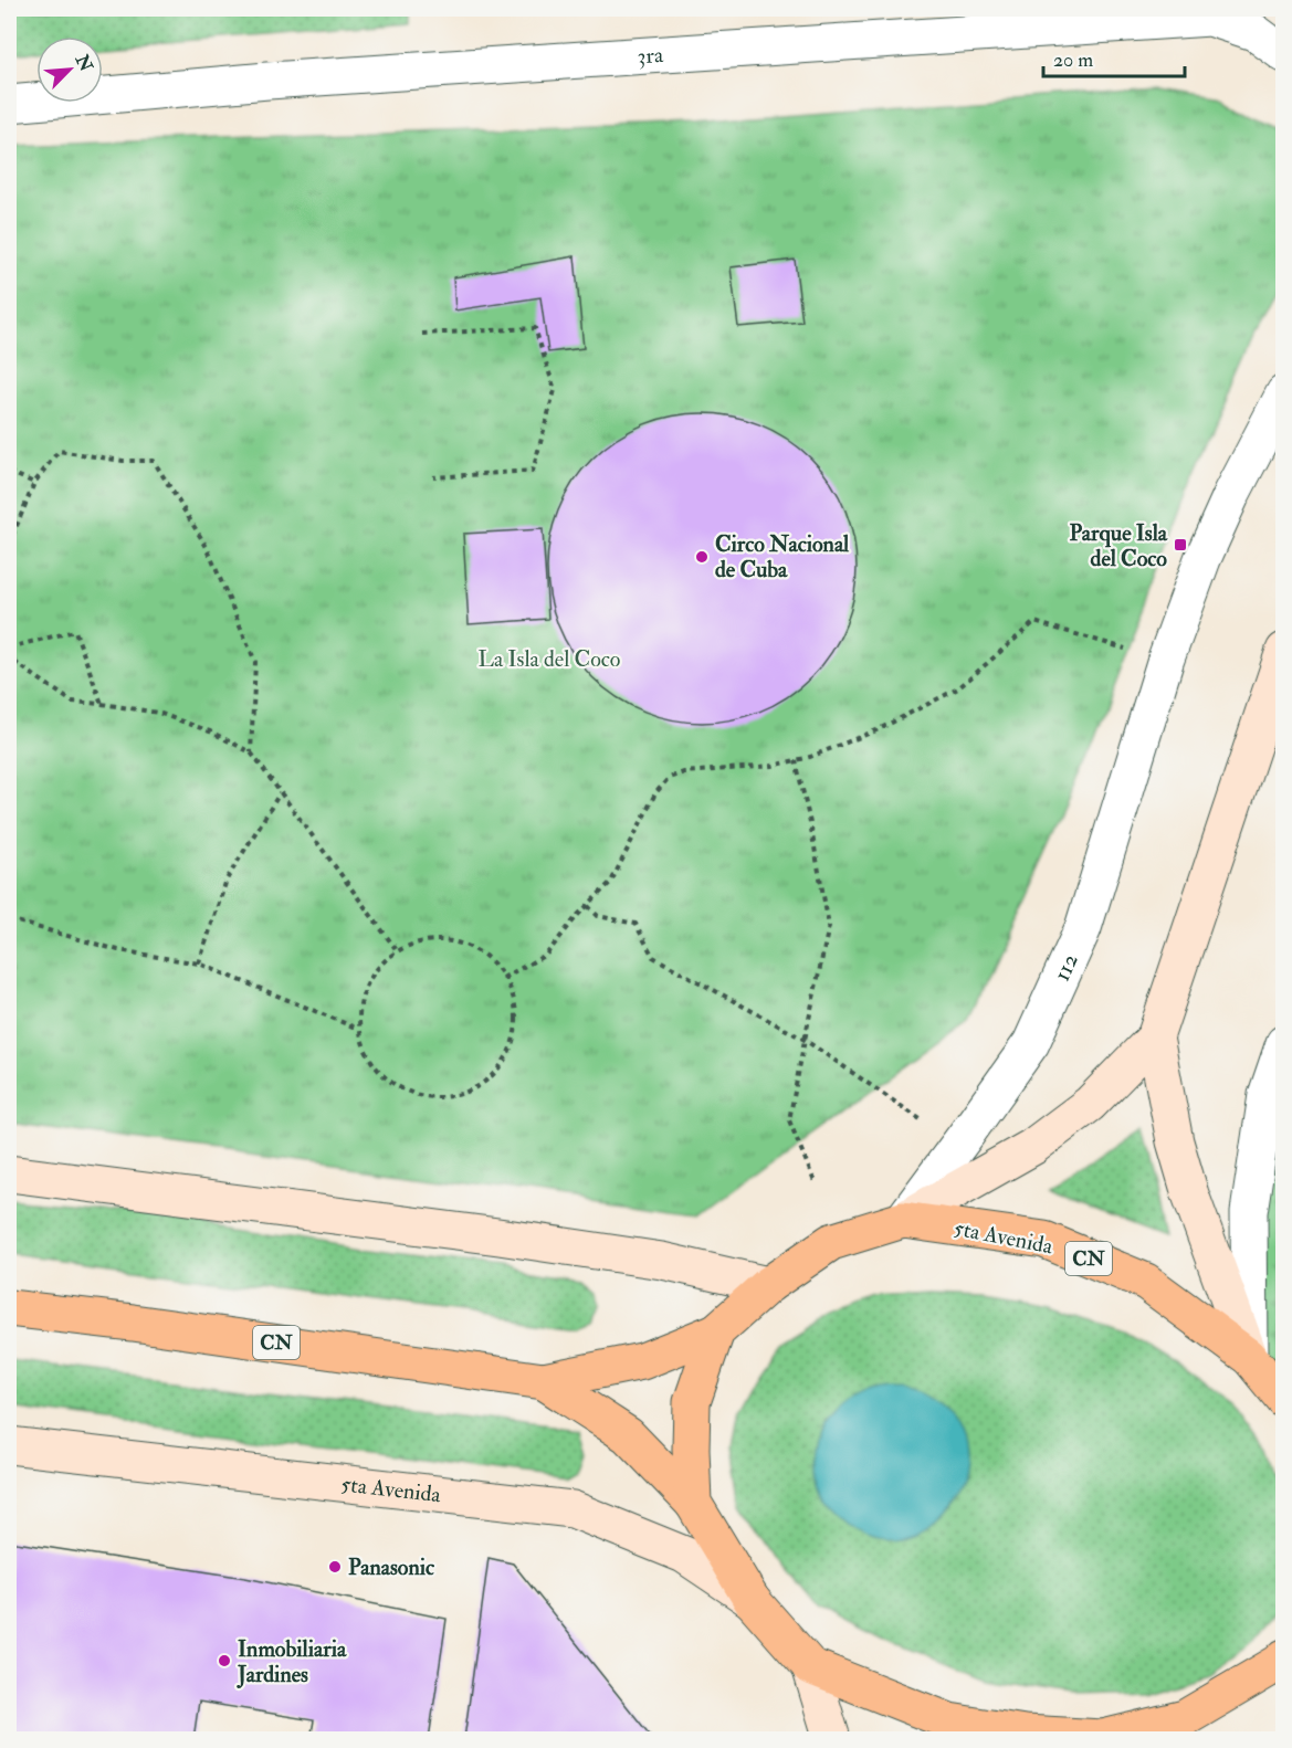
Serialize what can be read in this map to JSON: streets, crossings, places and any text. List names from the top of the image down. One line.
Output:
{"streets":{"highway":["5ta Avenida","CN"],"street":["3ra","112"]},"crossings":[["112","5ta Avenida"]],"parks":["La Isla del Coco"],"places":{"transit":["Parque Isla del Coco"],"other":["Circo Nacional de Cuba","Panasonic","Inmobiliaria Jardines"]},"scale_bar":"20 m","north":"top right"}
